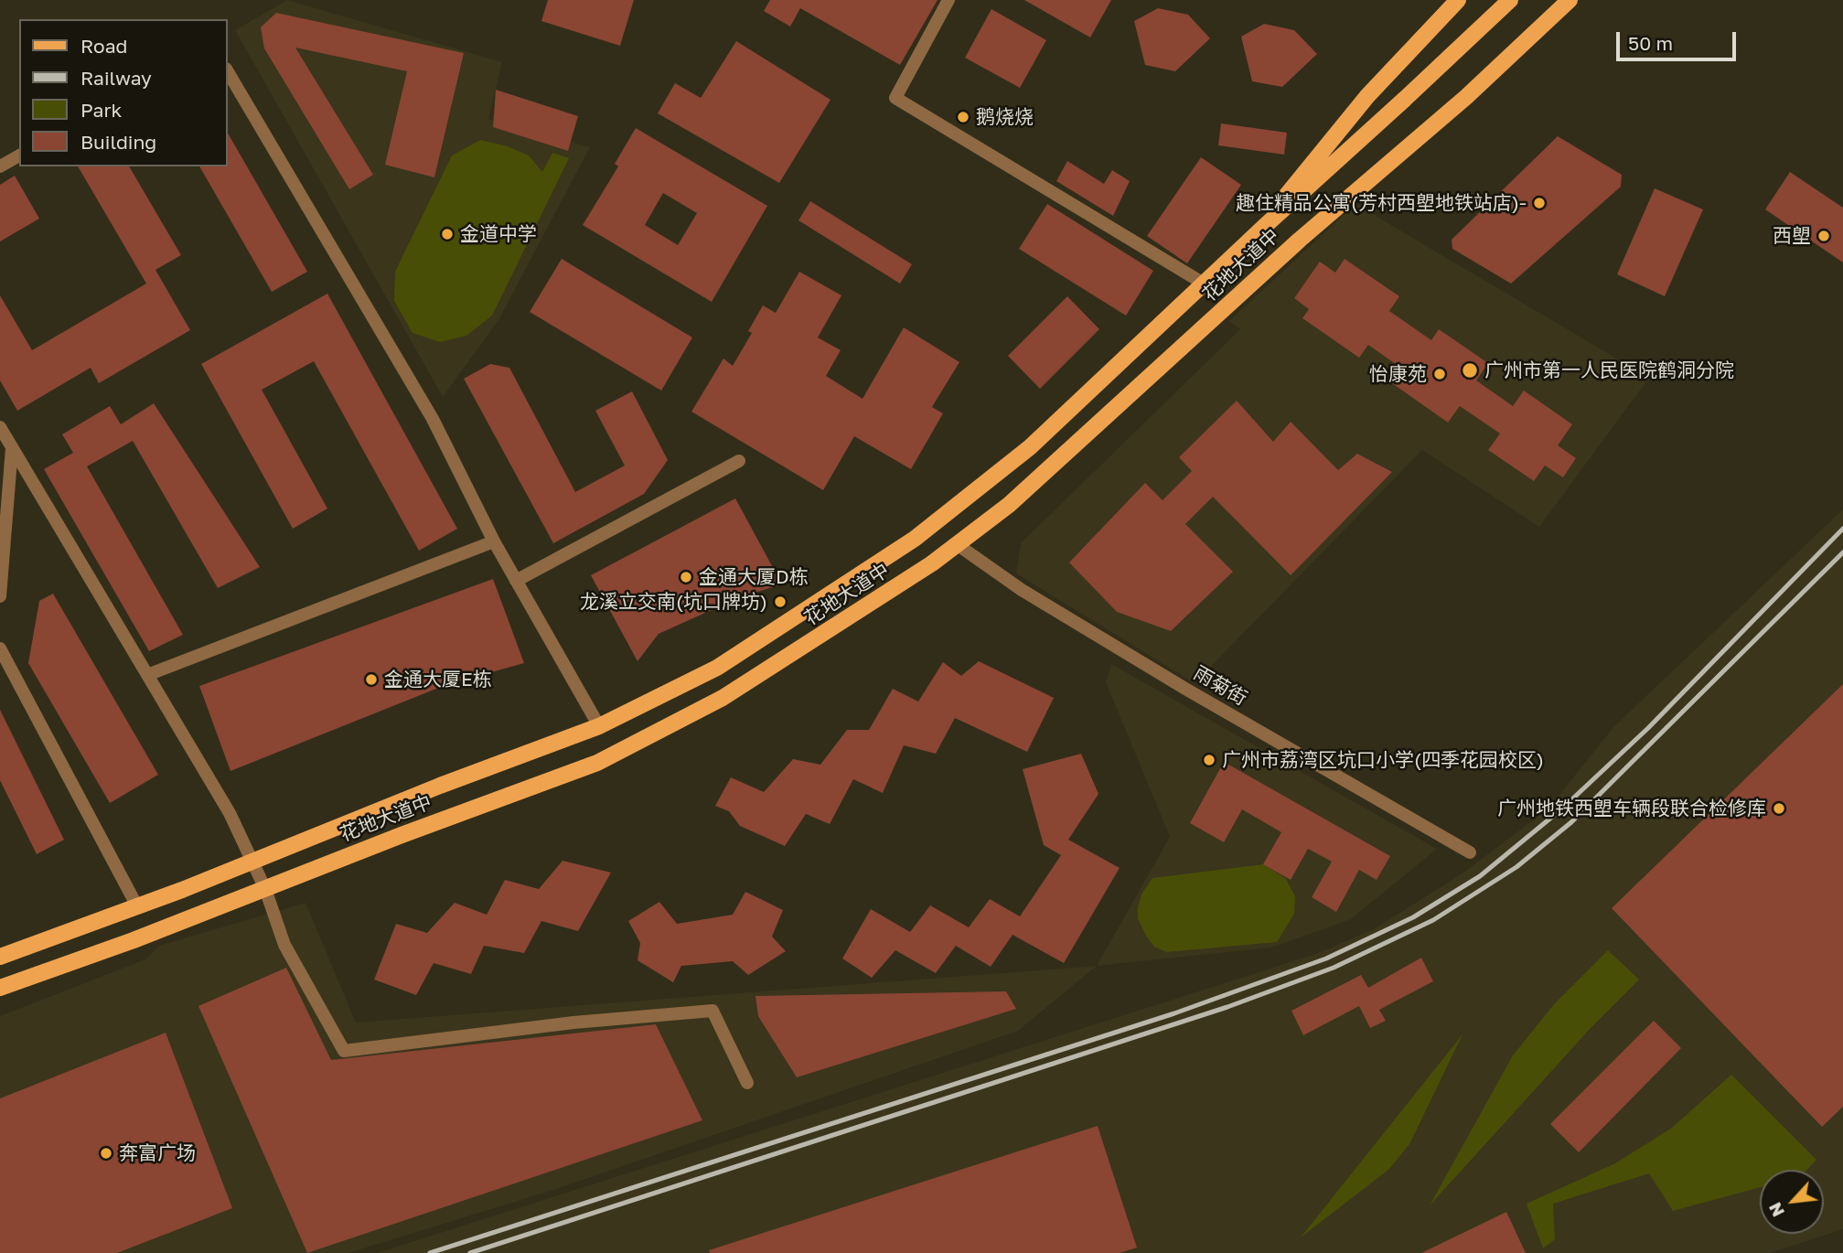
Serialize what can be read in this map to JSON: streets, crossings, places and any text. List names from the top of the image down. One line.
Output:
{"streets":{"main road":["花地大道中"],"street":["雨菊街"]},"crossings":[["花地大道中","雨菊街"]],"places":["鹅烧烧","趣住精品公寓(芳村西塱地铁站店)-","金道中学","西塱","广州市第一人民医院鹤洞分院","怡康苑","金通大厦D栋","龙溪立交南(坑口牌坊)","金通大厦E栋","广州市荔湾区坑口小学(四季花园校区)","广州地铁西塱车辆段联合检修库","奔富广场"],"legend":["Road","Railway","Park","Building"],"scale_bar":"50 m","north":"bottom left"}
